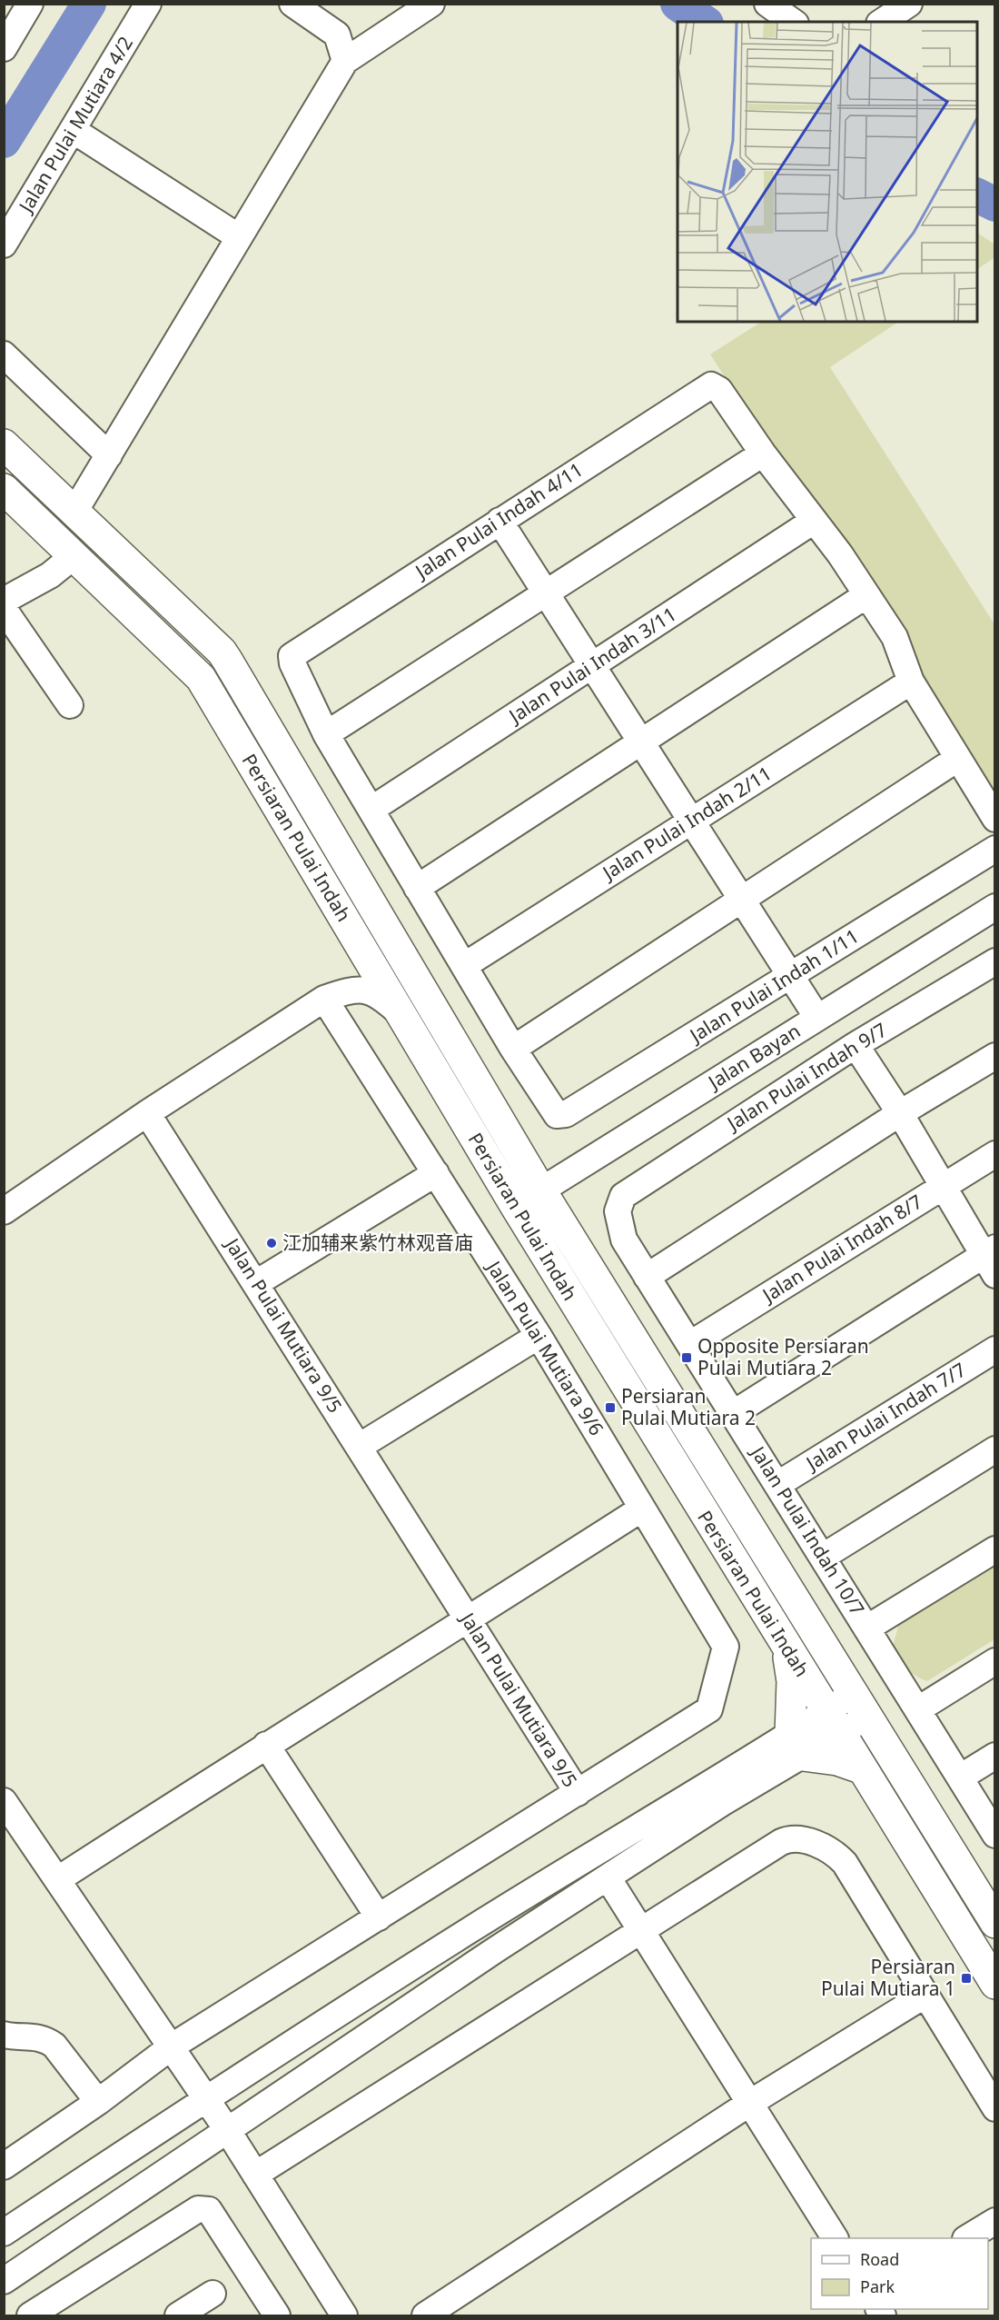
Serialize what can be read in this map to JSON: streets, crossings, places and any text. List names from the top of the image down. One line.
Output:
{"streets":{"main road":["Persiaran Pulai Indah"],"street":["Jalan Pulai Mutiara 4/2","Jalan Pulai Indah 4/11","Jalan Pulai Indah 3/11","Jalan Pulai Indah 2/11","Jalan Pulai Indah 1/11","Jalan Bayan","Jalan Pulai Indah 9/7","Jalan Pulai Indah 8/7","Jalan Pulai Mutiara 9/5","Jalan Pulai Mutiara 9/6","Jalan Pulai Indah 7/7","Jalan Pulai Indah 10/7"]},"crossings":[["Persiaran Pulai Indah","Jalan Bayan"],["Jalan Pulai Indah 9/7","Jalan Pulai Indah 10/7"],["Jalan Pulai Indah 8/7","Jalan Pulai Indah 10/7"],["Jalan Pulai Mutiara 9/5","Jalan Pulai Mutiara 9/6"],["Jalan Pulai Indah 7/7","Jalan Pulai Indah 10/7"]],"places":{"other":["江加辅来紫竹林观音庙"],"transit":["Opposite Persiaran Pulai Mutiara 2","Persiaran Pulai Mutiara 2","Persiaran Pulai Mutiara 1"]},"legend":["Road","Park"]}
